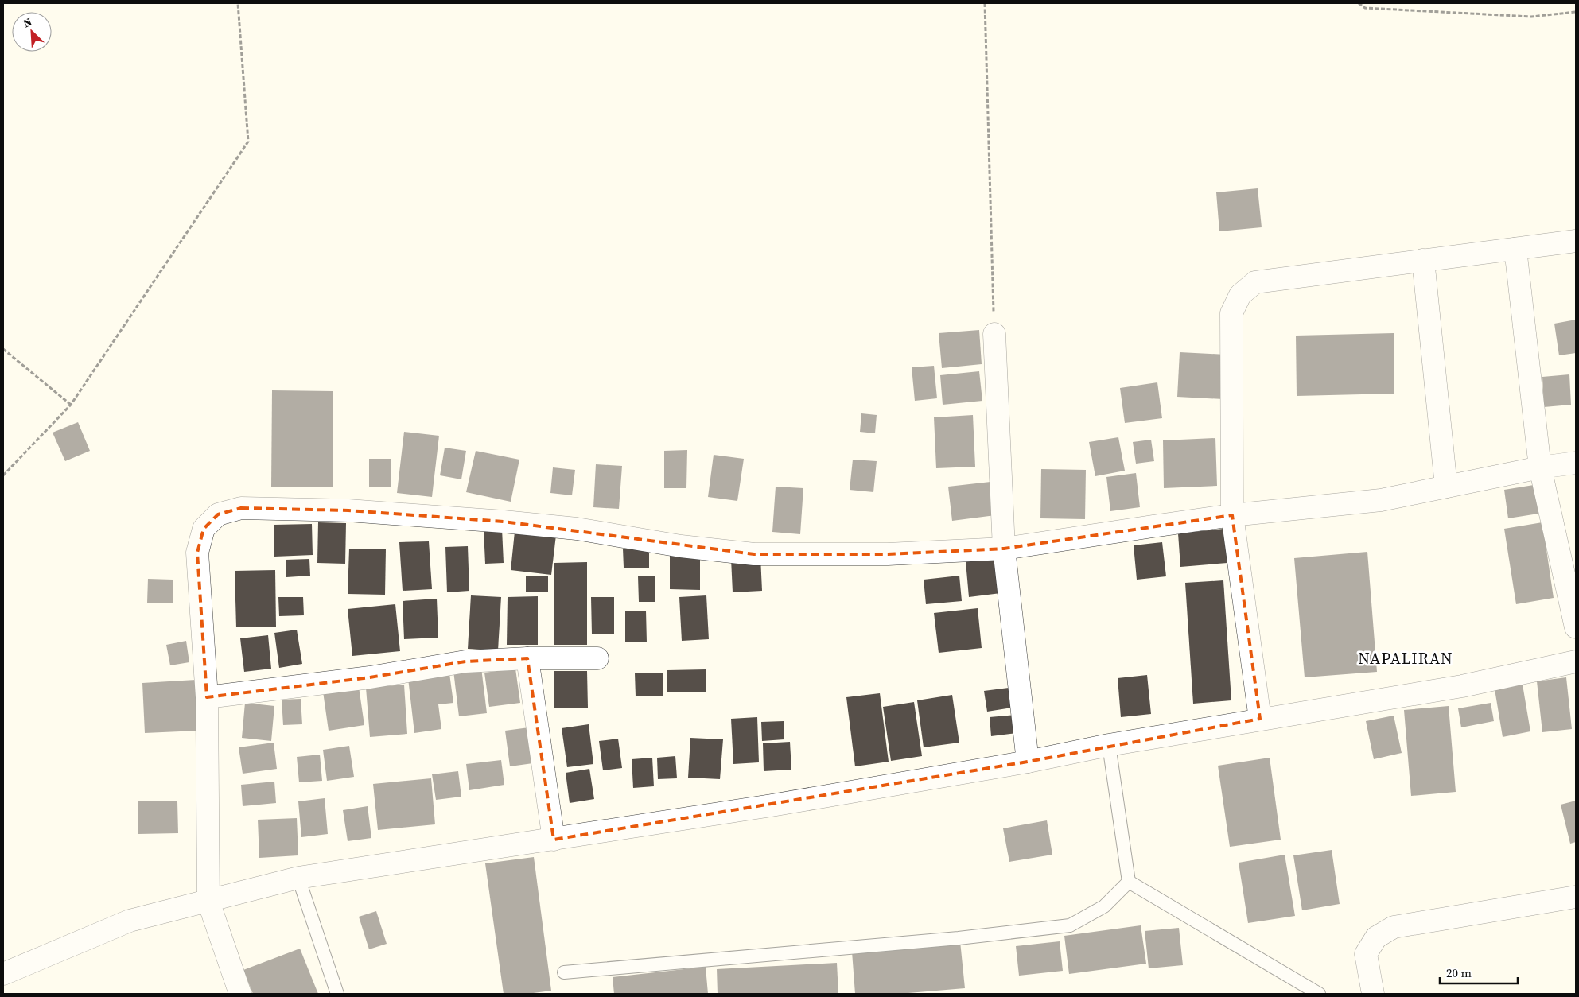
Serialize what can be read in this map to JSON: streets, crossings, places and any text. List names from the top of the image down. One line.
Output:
{"districts":["NAPALIRAN"],"scale_bar":"20 m","north":"top left"}
